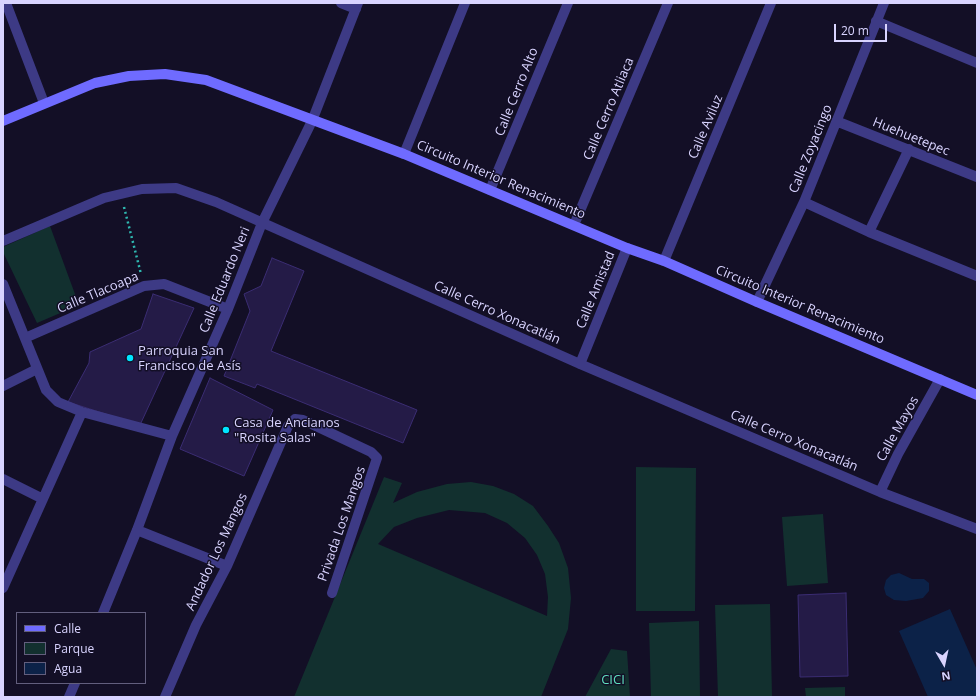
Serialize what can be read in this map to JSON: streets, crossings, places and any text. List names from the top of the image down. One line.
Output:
{"streets":{"main road":["Circuito Interior Renacimiento"],"street":["Calle Cerro Alto","Calle Cerro Atliaca","Calle Aviluz","Huehuetepec","Calle Zoyacingo","Calle Eduardo Neri","Calle Amistad","Calle Tlacoapa","Calle Cerro Xonacatlán","Calle Mayos","Privada Los Mangos","Andador Los Mangos"]},"crossings":[["Calle Cerro Alto","Circuito Interior Renacimiento"],["Calle Cerro Atliaca","Circuito Interior Renacimiento"],["Calle Aviluz","Circuito Interior Renacimiento"],["Huehuetepec","Calle Zoyacingo"],["Calle Zoyacingo","Circuito Interior Renacimiento"],["Circuito Interior Renacimiento","Calle Eduardo Neri"],["Circuito Interior Renacimiento","Calle Amistad"],["Circuito Interior Renacimiento","Calle Mayos"],["Calle Eduardo Neri","Calle Tlacoapa"],["Calle Eduardo Neri","Calle Cerro Xonacatlán"],["Calle Amistad","Calle Cerro Xonacatlán"],["Calle Cerro Xonacatlán","Calle Mayos"],["Privada Los Mangos","Andador Los Mangos"]],"parks":["CICI"],"places":["Parroquia San Francisco de Asís","Casa de Ancianos \"Rosita Salas\""],"legend":["Calle","Parque","Agua"],"scale_bar":"20 m","north":"bottom"}
